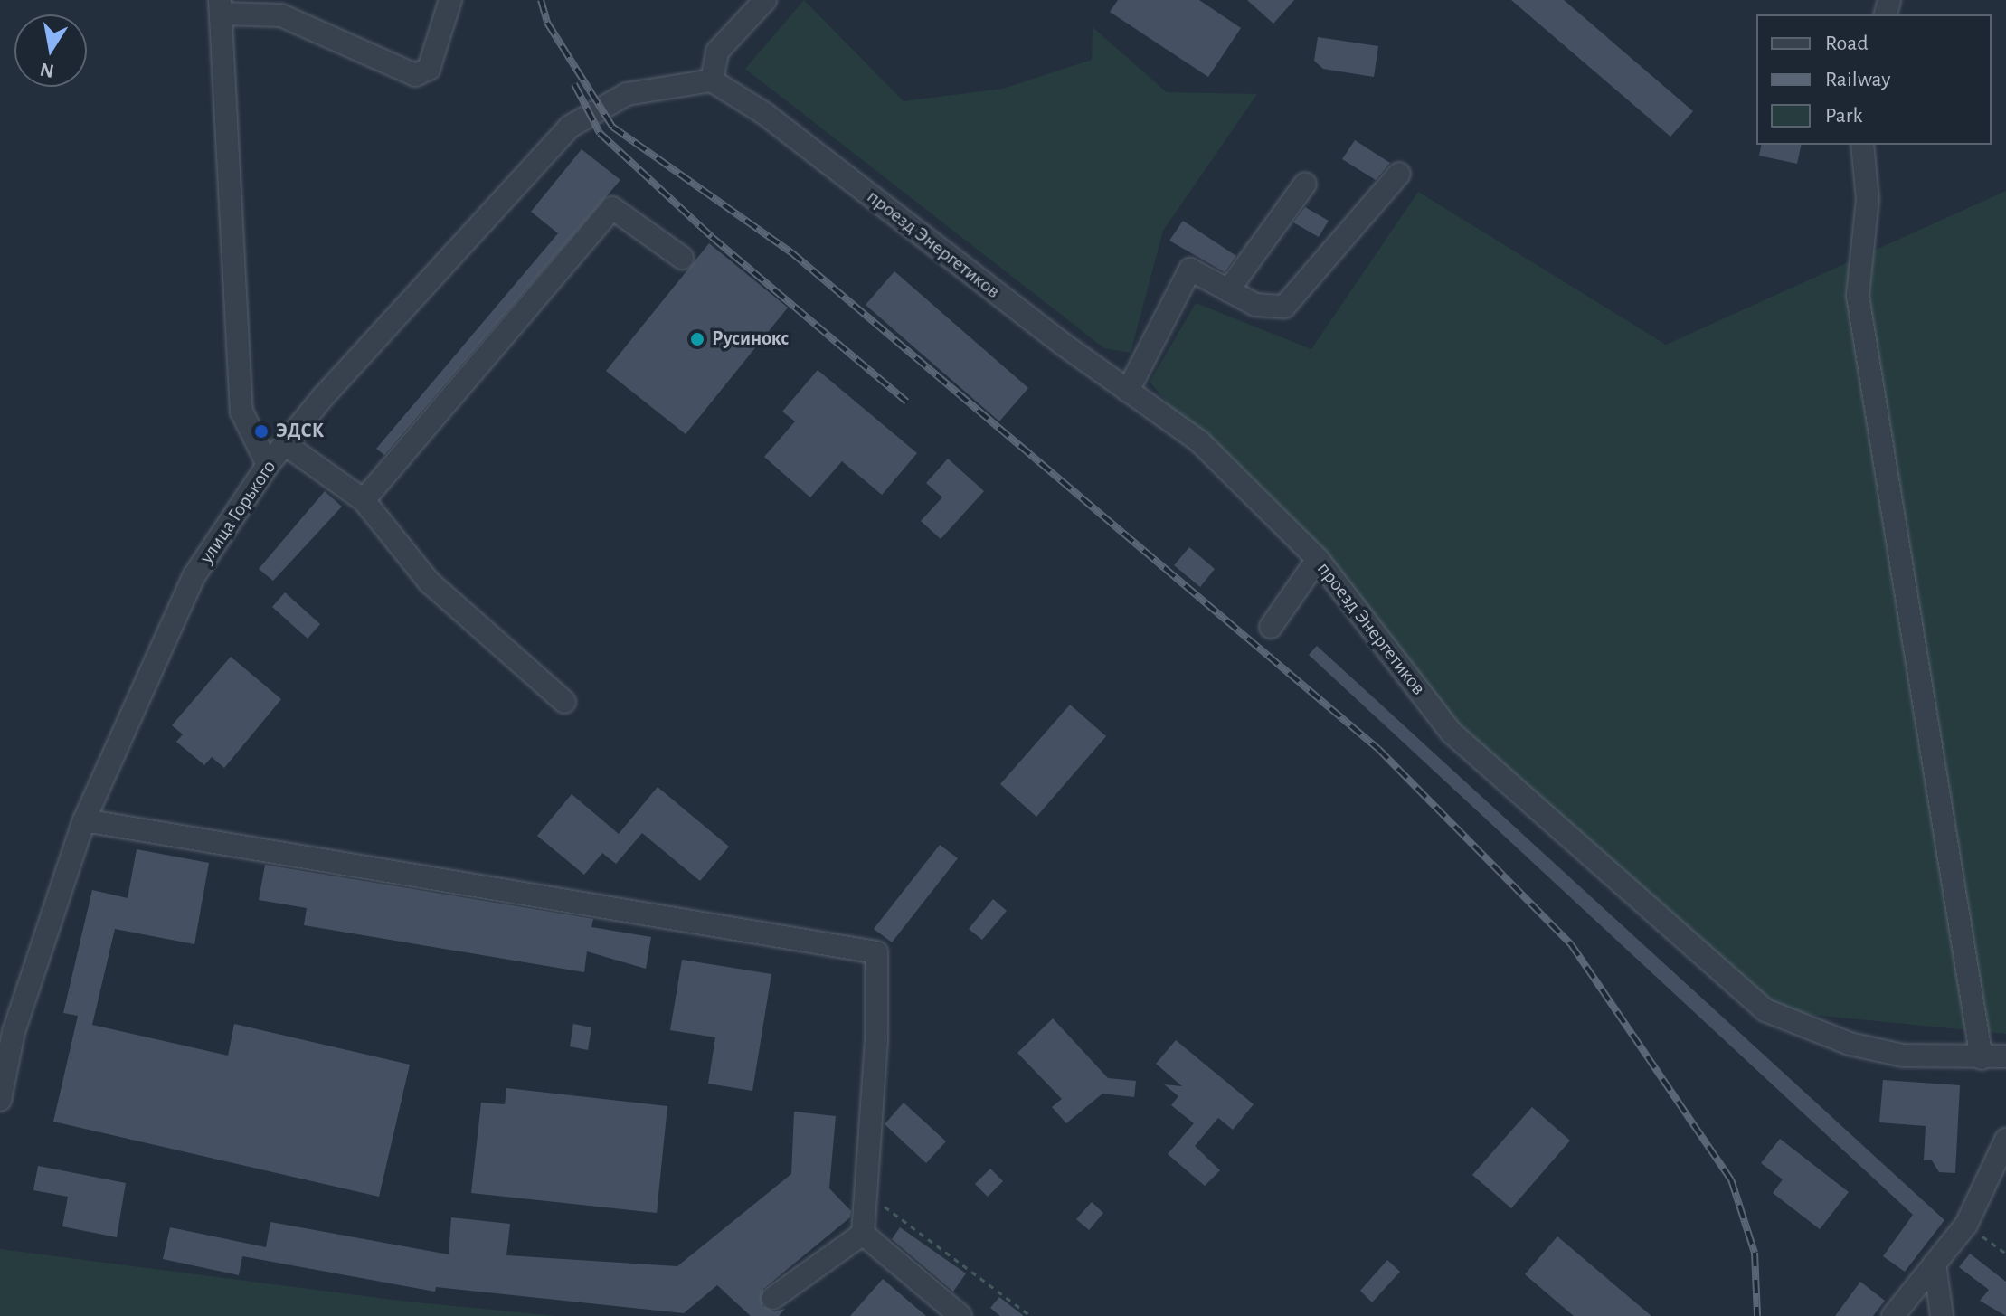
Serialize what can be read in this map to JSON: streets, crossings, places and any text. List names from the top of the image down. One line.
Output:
{"streets":{"street":["проезд Энергетиков","улица Горького"]},"crossings":[["проезд Энергетиков","улица Горького"]],"places":["Русинокс","ЭДСК"],"legend":["Road","Railway","Park"],"north":"bottom"}
